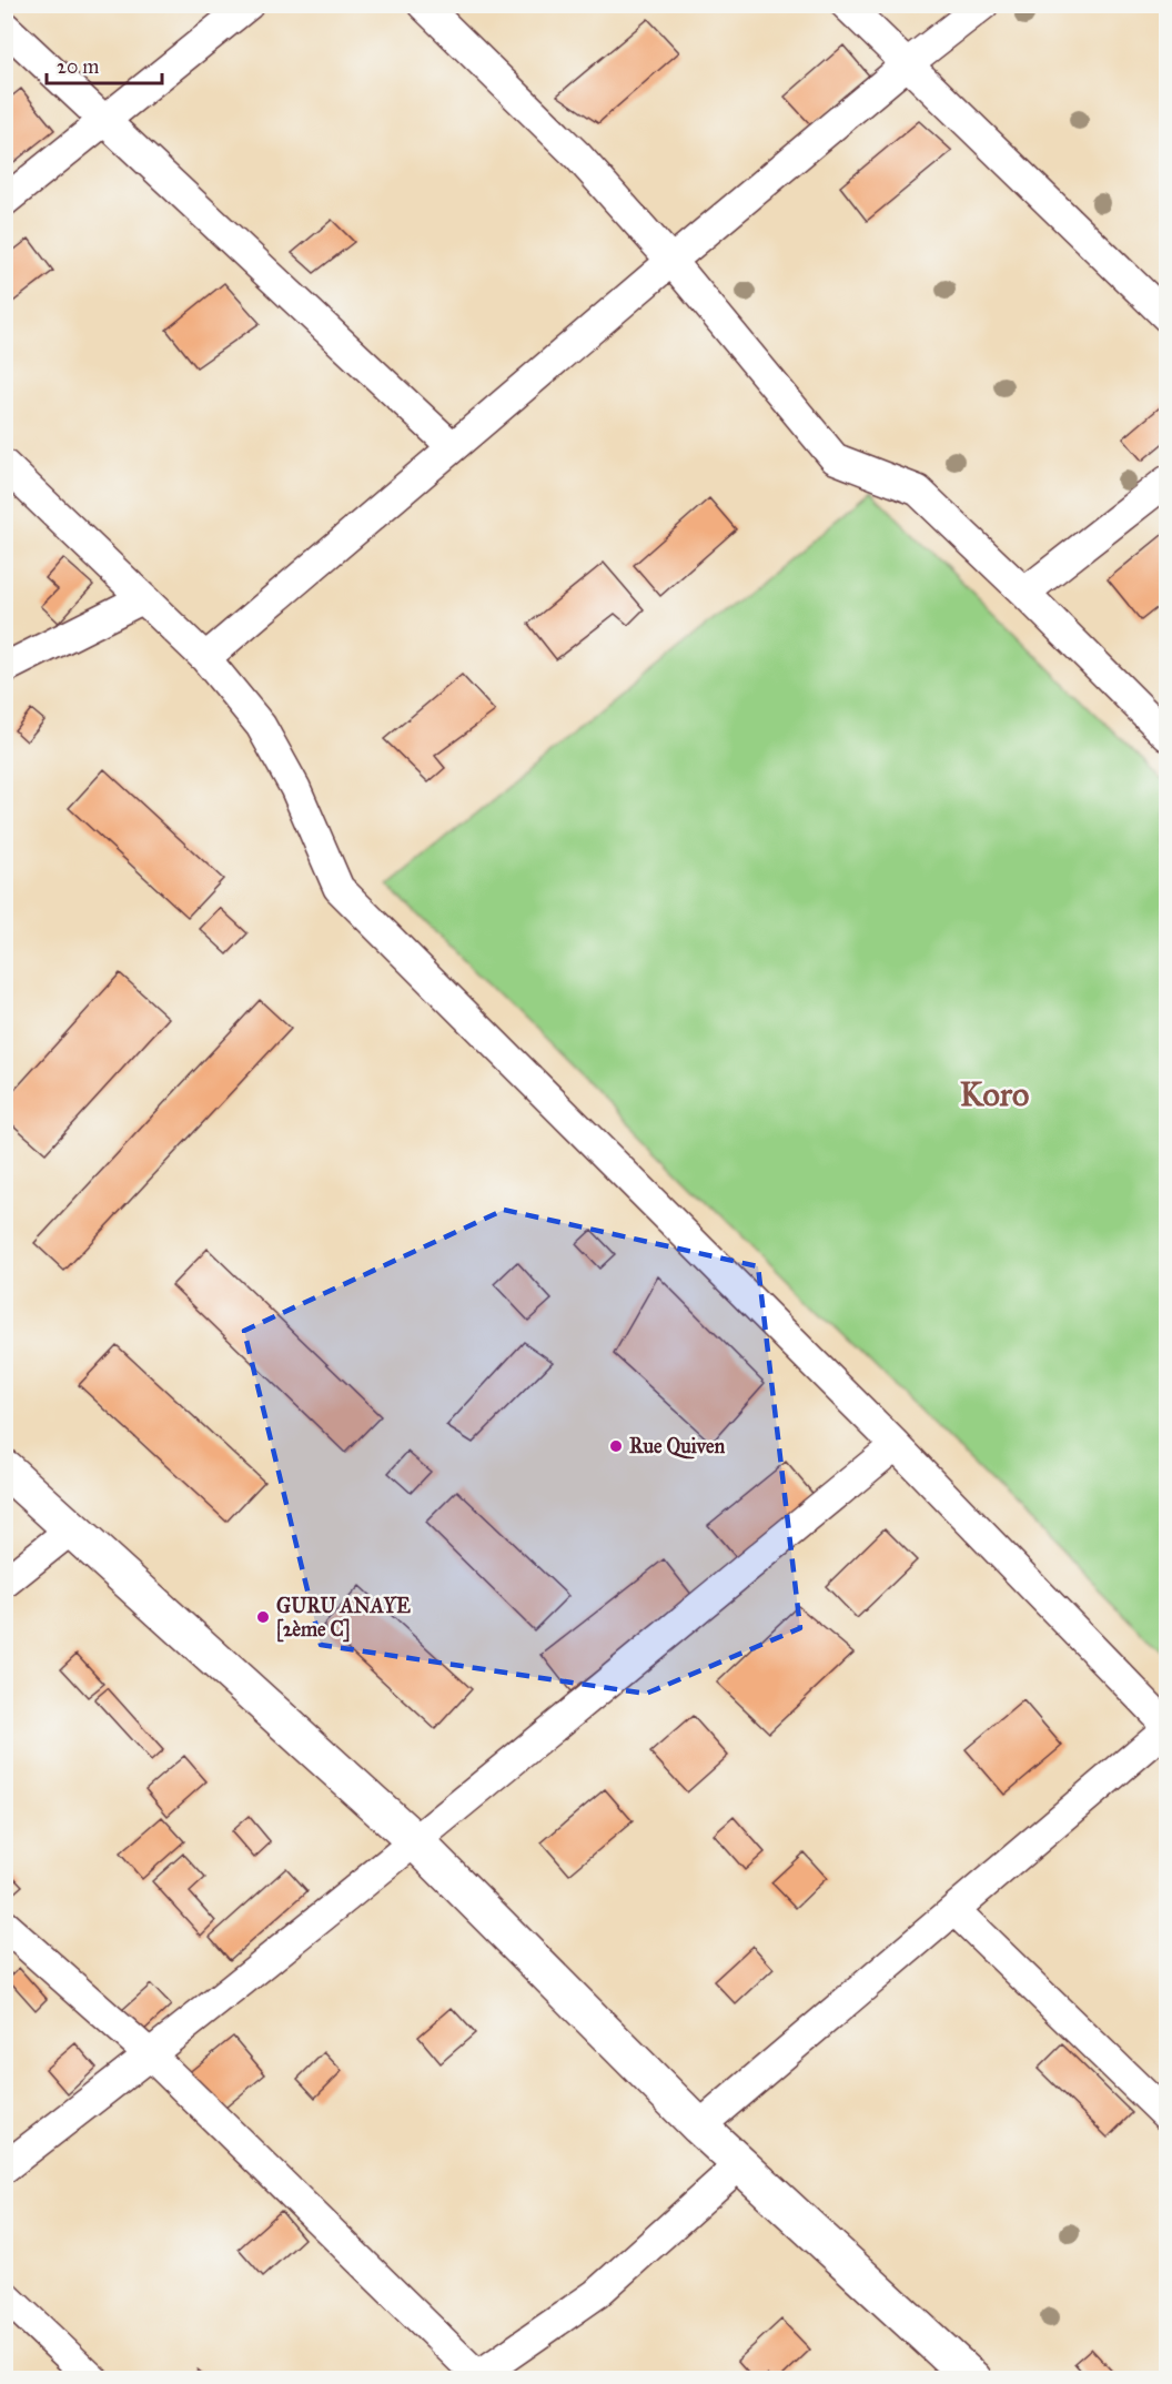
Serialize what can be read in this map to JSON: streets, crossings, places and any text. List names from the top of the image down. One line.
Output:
{"districts":["Koro"],"places":["Rue Quiven","GURU ANAYE [2ème C]"],"scale_bar":"20 m"}
